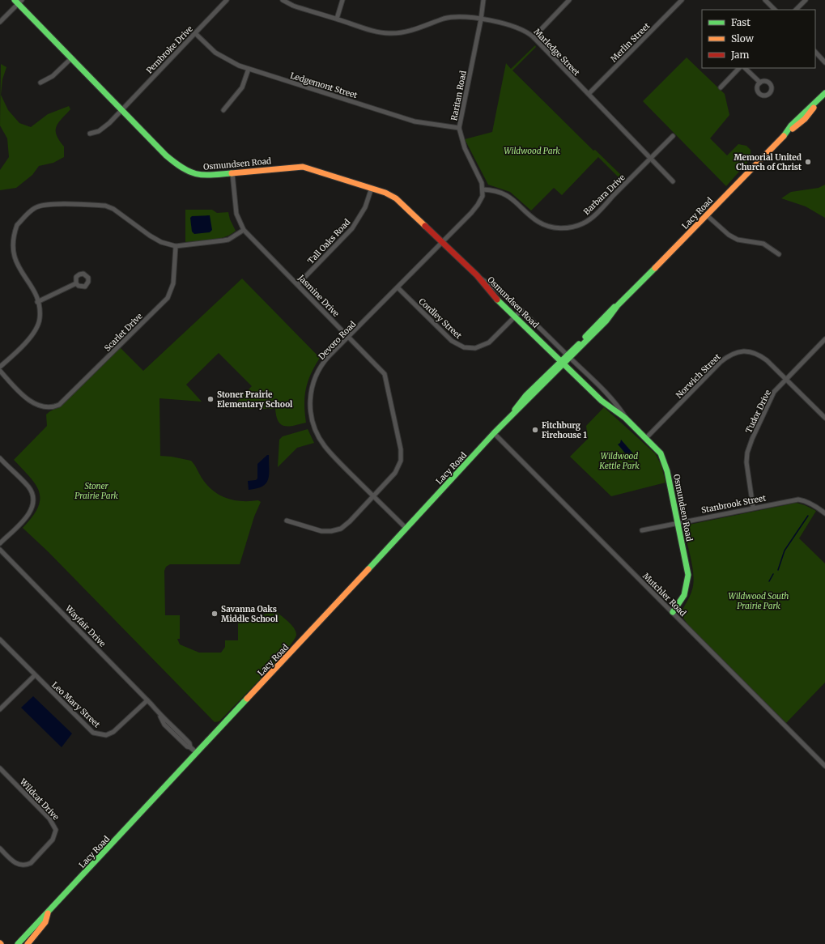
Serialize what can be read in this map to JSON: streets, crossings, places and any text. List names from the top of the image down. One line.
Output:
{"streets":{"street":["Merlin Street","Pembroke Drive","Marledge Street","Ledgemont Street","Raritan Road","Osmundsen Road","Barbara Drive","Lacy Road","Tall Oaks Road","Jasmine Drive","Cordley Street","Scarlet Drive","Devoro Road","Norwich Street","Tudor Drive","Stanbrook Street","Mutchler Road","Wayfair Drive","Leo Mary Street","Wildcat Drive"]},"crossings":[["Merlin Street","Marledge Street"],["Pembroke Drive","Ledgemont Street"],["Pembroke Drive","Osmundsen Road"],["Marledge Street","Raritan Road"],["Marledge Street","Barbara Drive"],["Ledgemont Street","Raritan Road"],["Raritan Road","Barbara Drive"],["Raritan Road","Devoro Road"],["Osmundsen Road","Lacy Road"],["Osmundsen Road","Tall Oaks Road"],["Osmundsen Road","Jasmine Drive"],["Osmundsen Road","Cordley Street"],["Osmundsen Road","Devoro Road"],["Osmundsen Road","Norwich Street"],["Osmundsen Road","Stanbrook Street"],["Osmundsen Road","Mutchler Road"],["Barbara Drive","Devoro Road"],["Lacy Road","Devoro Road"],["Lacy Road","Mutchler Road"],["Lacy Road","Wayfair Drive"],["Tall Oaks Road","Jasmine Drive"],["Jasmine Drive","Devoro Road"],["Cordley Street","Devoro Road"],["Norwich Street","Tudor Drive"],["Tudor Drive","Stanbrook Street"],["Wayfair Drive","Leo Mary Street"]],"parks":["Wildwood Park","Wildwood Kettle Park","Stoner Prairie Park","Wildwood South Prairie Park"],"places":["Memorial United Church of Christ","Stoner Prairie Elementary School","Fitchburg Firehouse 1","Savanna Oaks Middle School"],"legend":["Fast","Slow","Jam"]}
